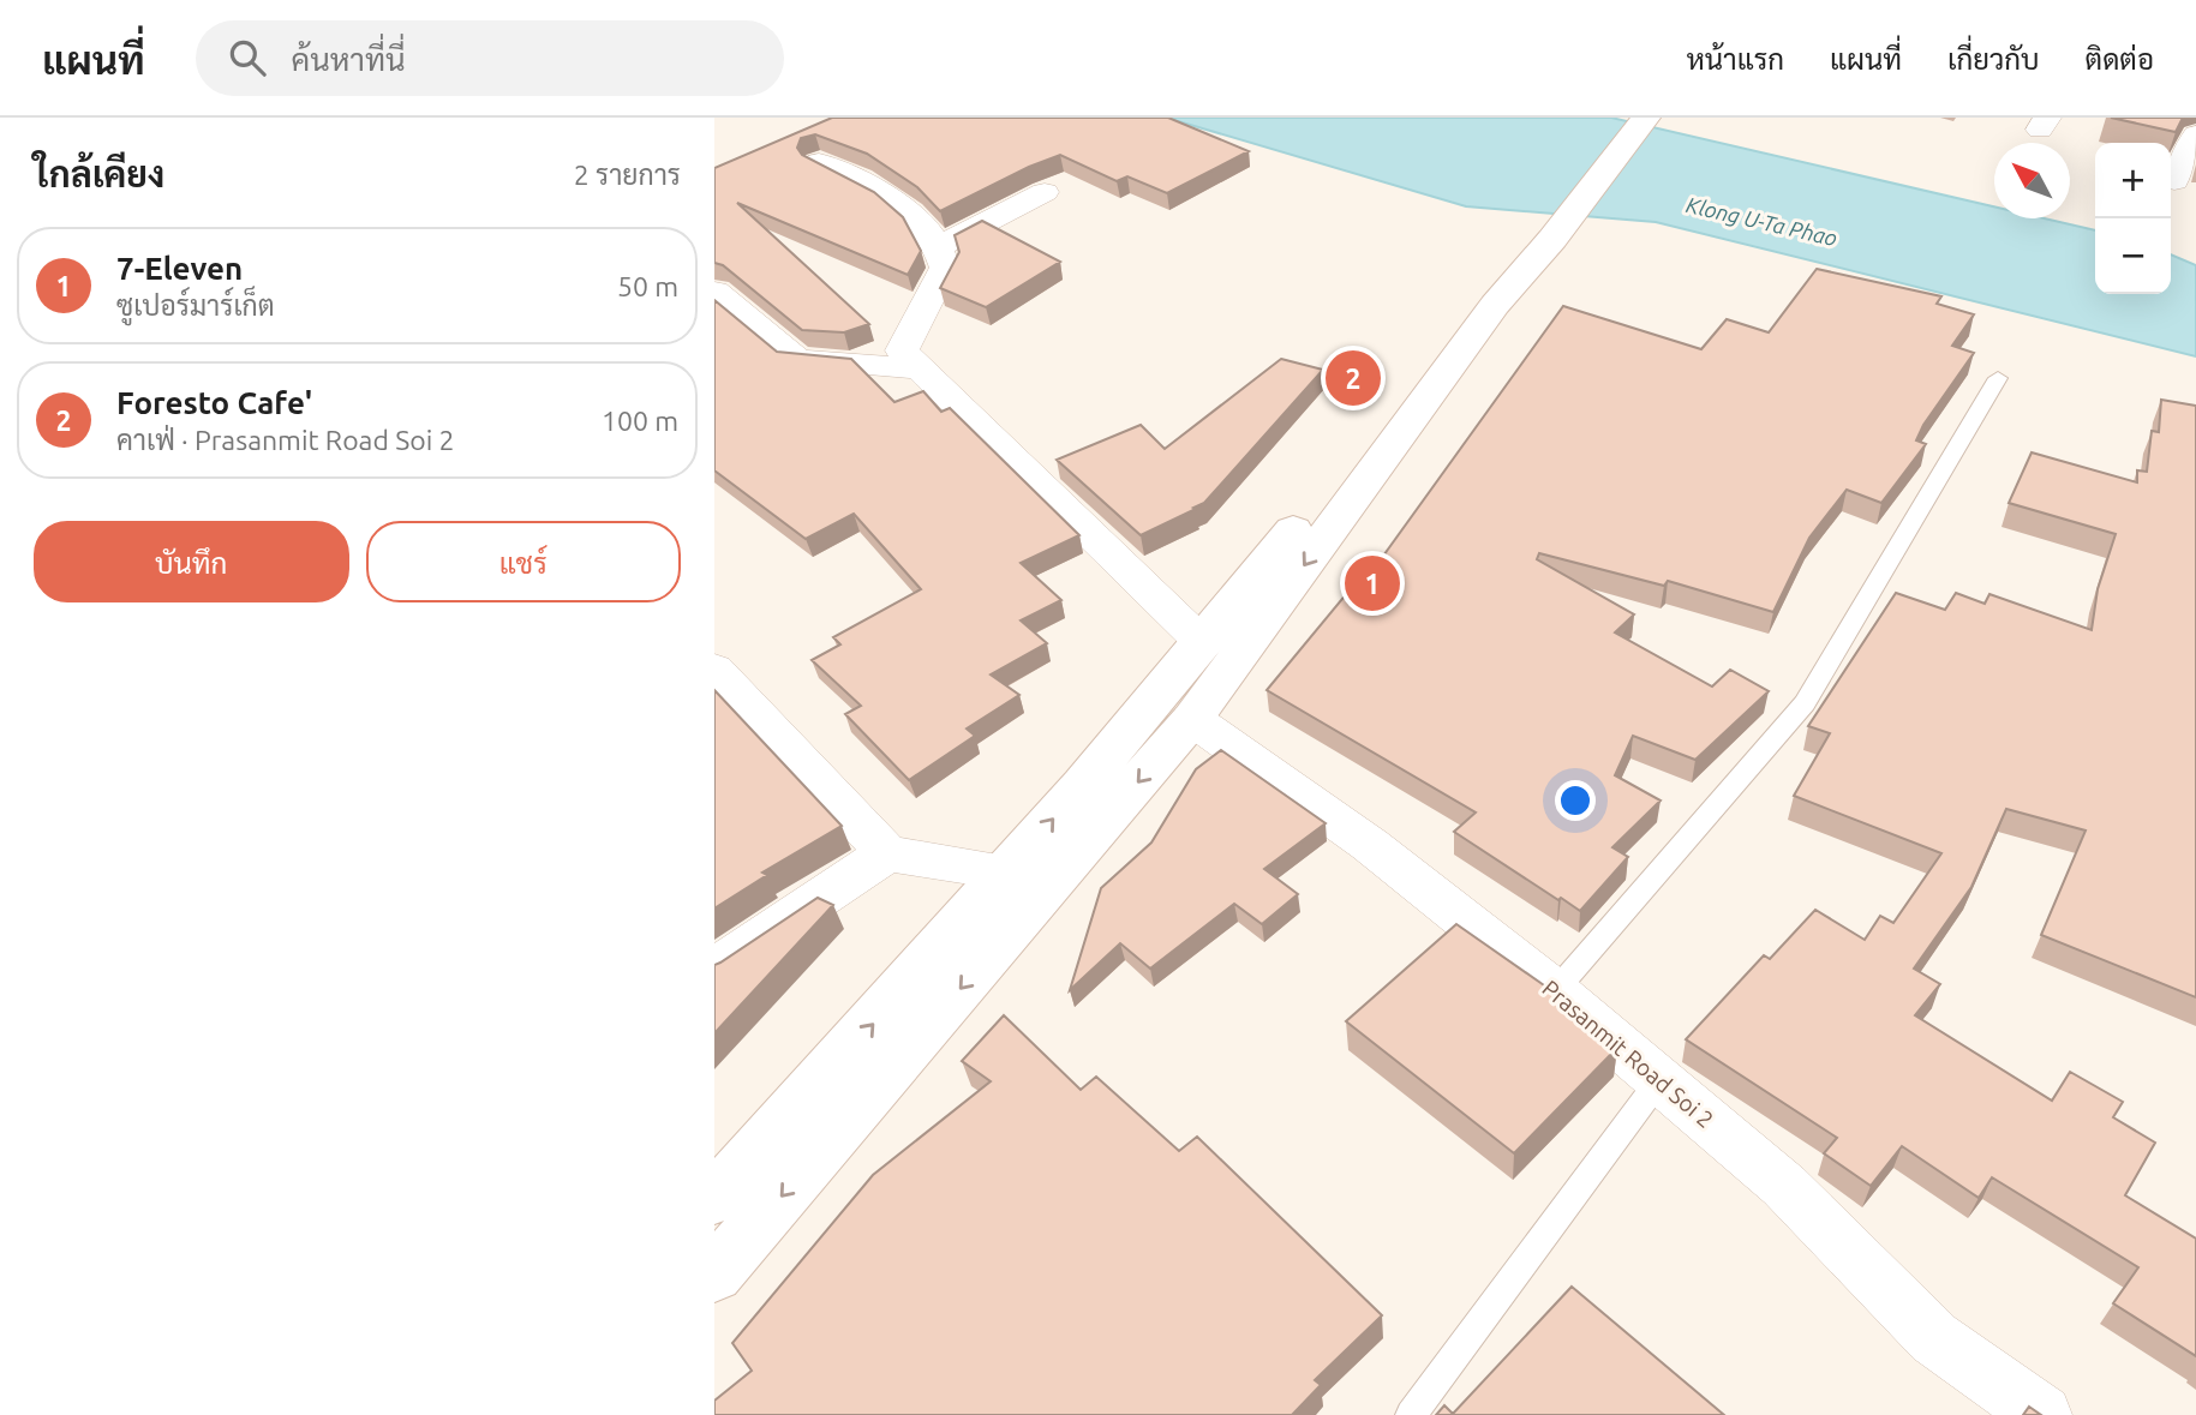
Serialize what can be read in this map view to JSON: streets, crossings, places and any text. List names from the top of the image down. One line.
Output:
{"streets":{"street":["Prasanmit Road Soi 2"]},"water":["Klong U-Ta Phao"],"north":"top left","page":{"header":"แผนที่","search":"ค้นหาที่นี่","nav":["หน้าแรก","แผนที่","เกี่ยวกับ","ติดต่อ"],"heading":["ใกล้เคียง","2 รายการ"],"map_buttons":["+","−"],"list":[{"mark":"1","name":"7-Eleven","note":"ซูเปอร์มาร์เก็ต","value":"50 m"},{"mark":"2","name":"Foresto Cafe'","note":"คาเฟ่ · Prasanmit Road Soi 2","value":"100 m"}],"pins":["2","1"],"buttons":["บันทึก","แชร์"]}}
